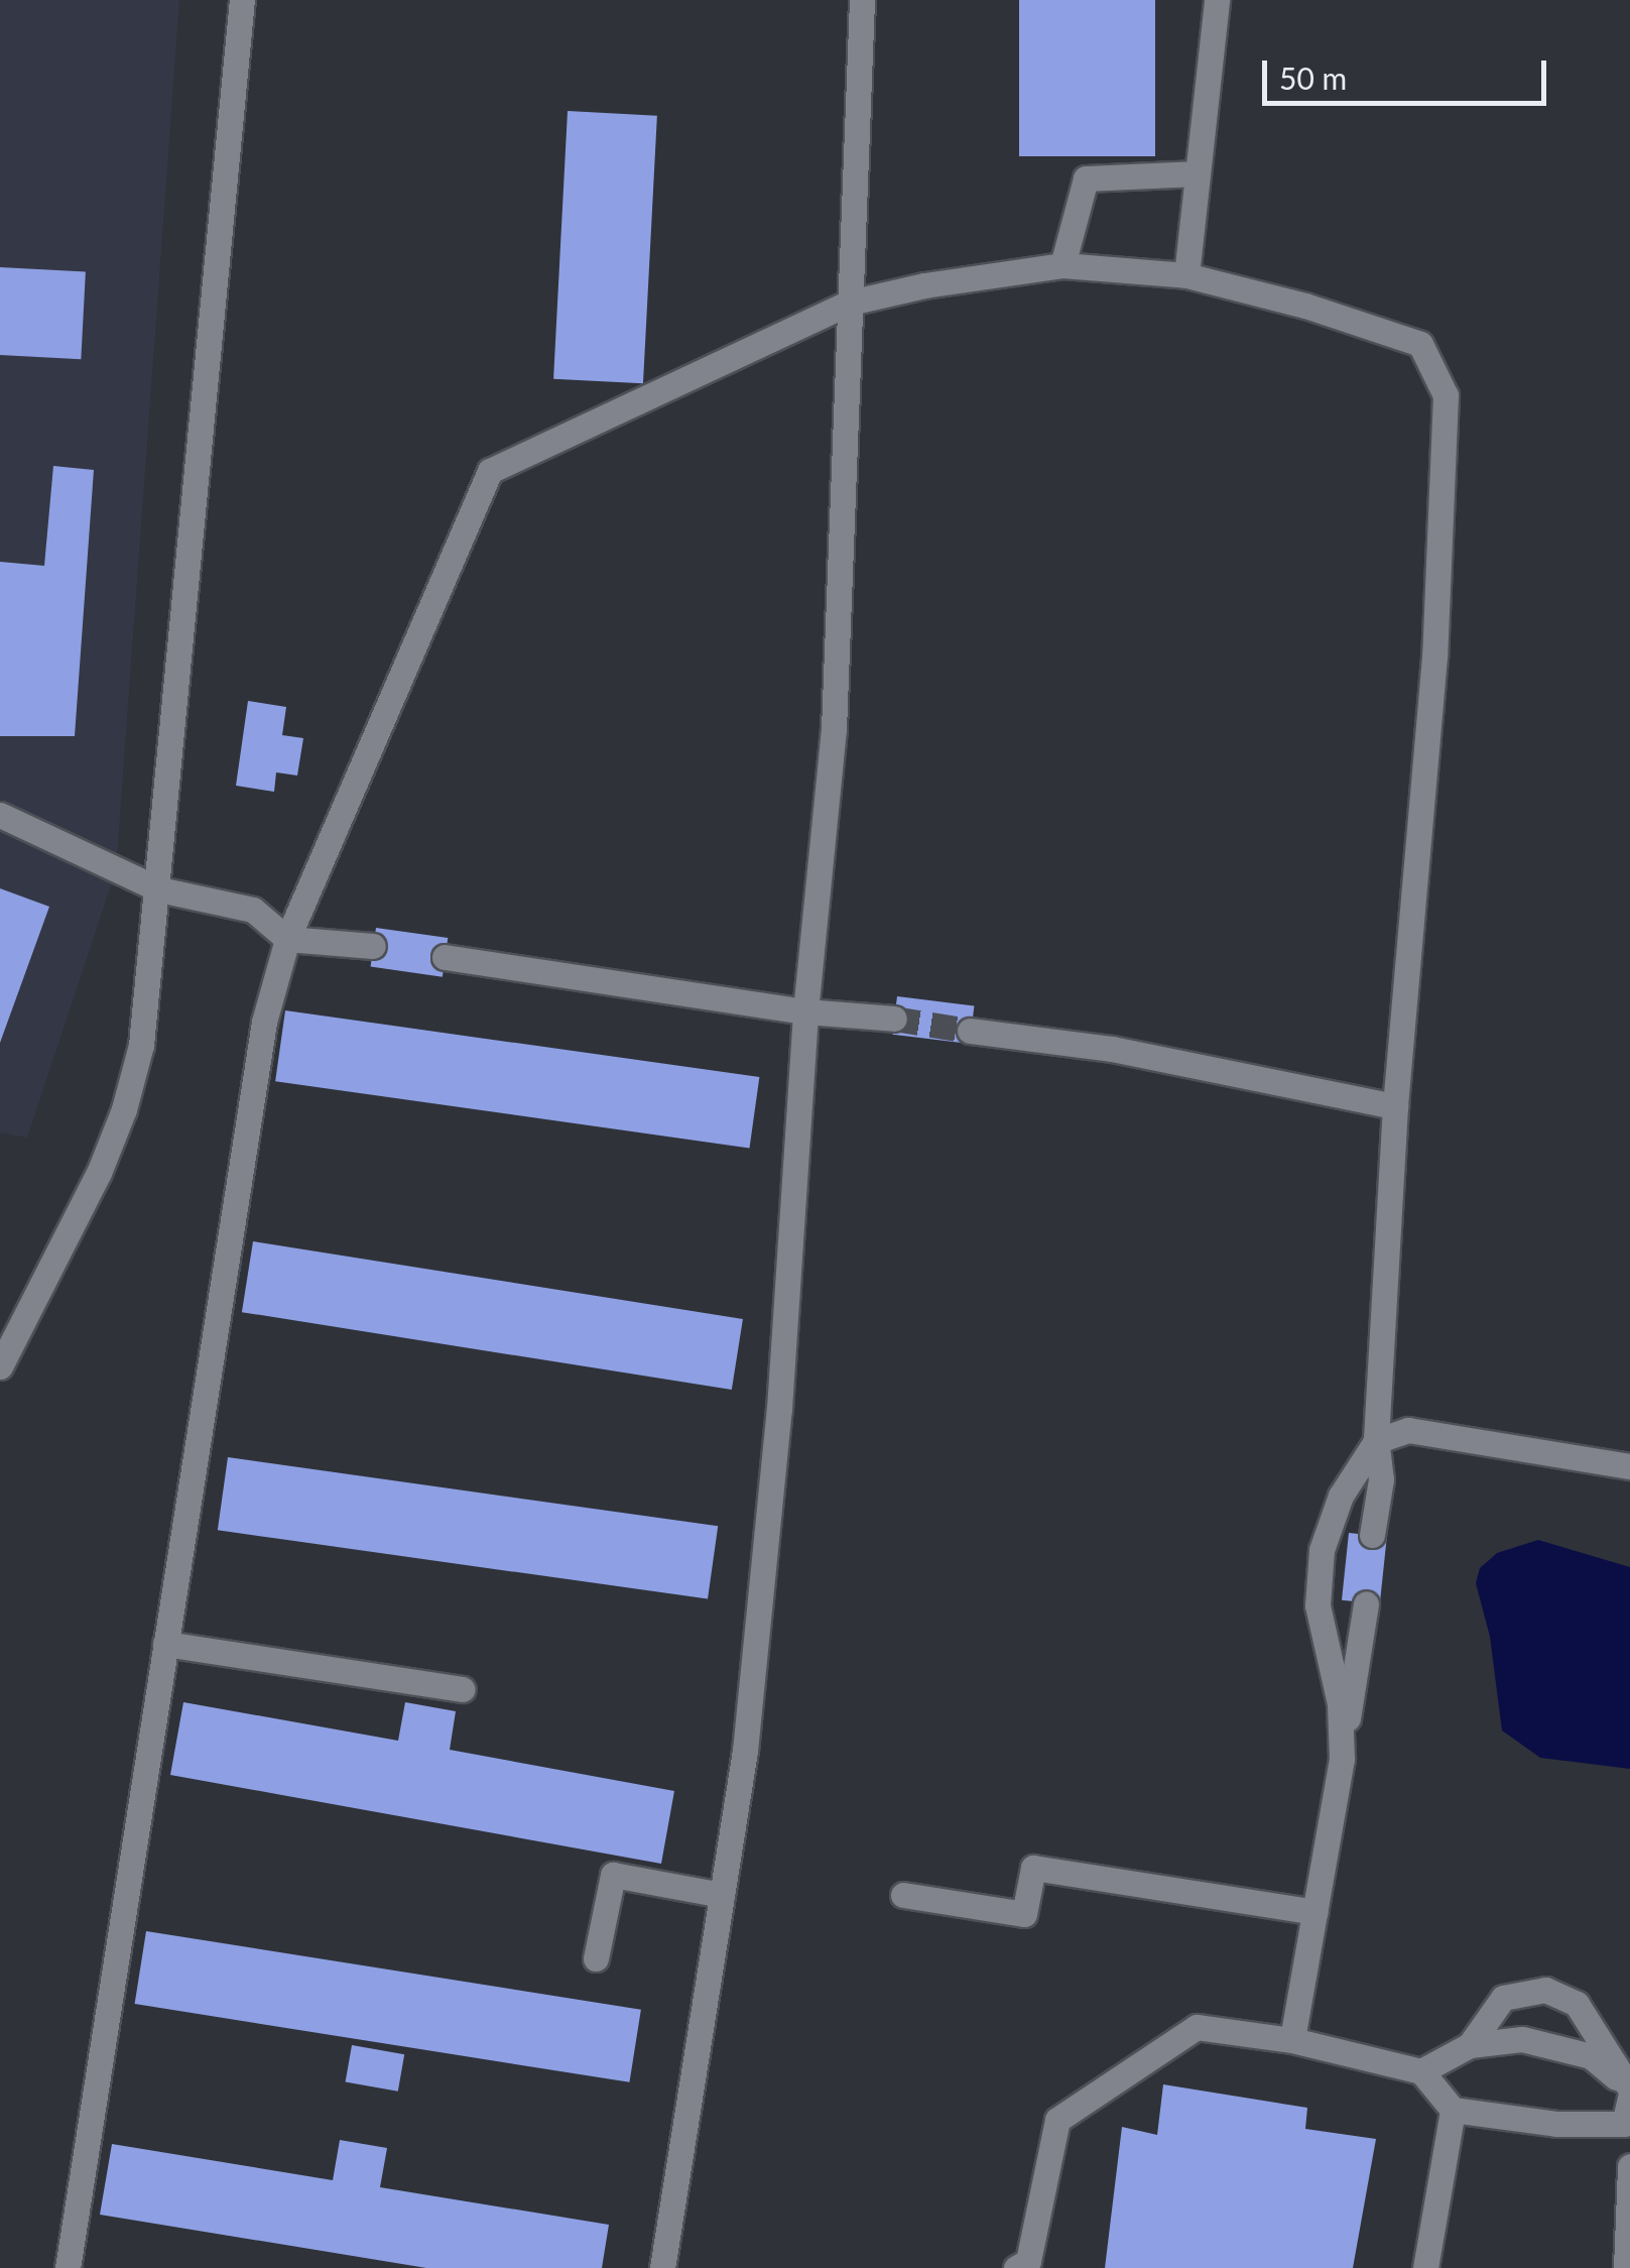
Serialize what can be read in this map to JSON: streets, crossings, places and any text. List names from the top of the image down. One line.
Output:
{"scale_bar":"50 m"}
